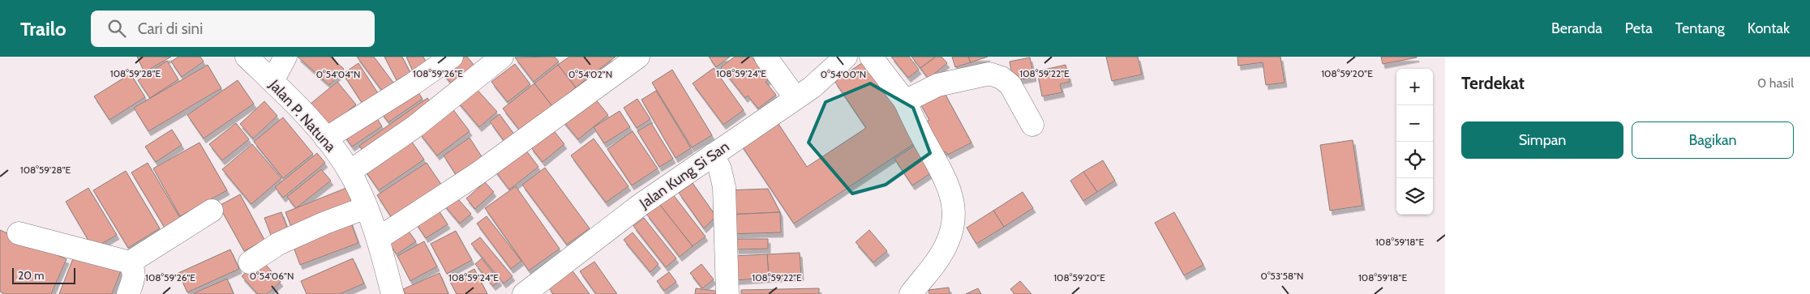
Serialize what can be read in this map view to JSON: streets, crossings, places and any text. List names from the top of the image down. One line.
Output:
{"streets":{"street":["Jalan P. Natuna","Jalan Kung Si San"]},"scale_bar":"20 m","page":{"header":"Trailo","search":"Cari di sini","nav":["Beranda","Peta","Tentang","Kontak"],"heading":["Terdekat","0 hasil"],"map_buttons":["+","−"],"buttons":["Simpan","Bagikan"],"scale":"20 m"},"coordinates":["108°59'22\"E","108°59'28\"E","108°59'26\"E","108°59'24\"E","108°59'20\"E","0°54'04\"N","0°54'02\"N","0°54'00\"N","108°59'18\"E","0°54'06\"N","0°53'58\"N"]}
